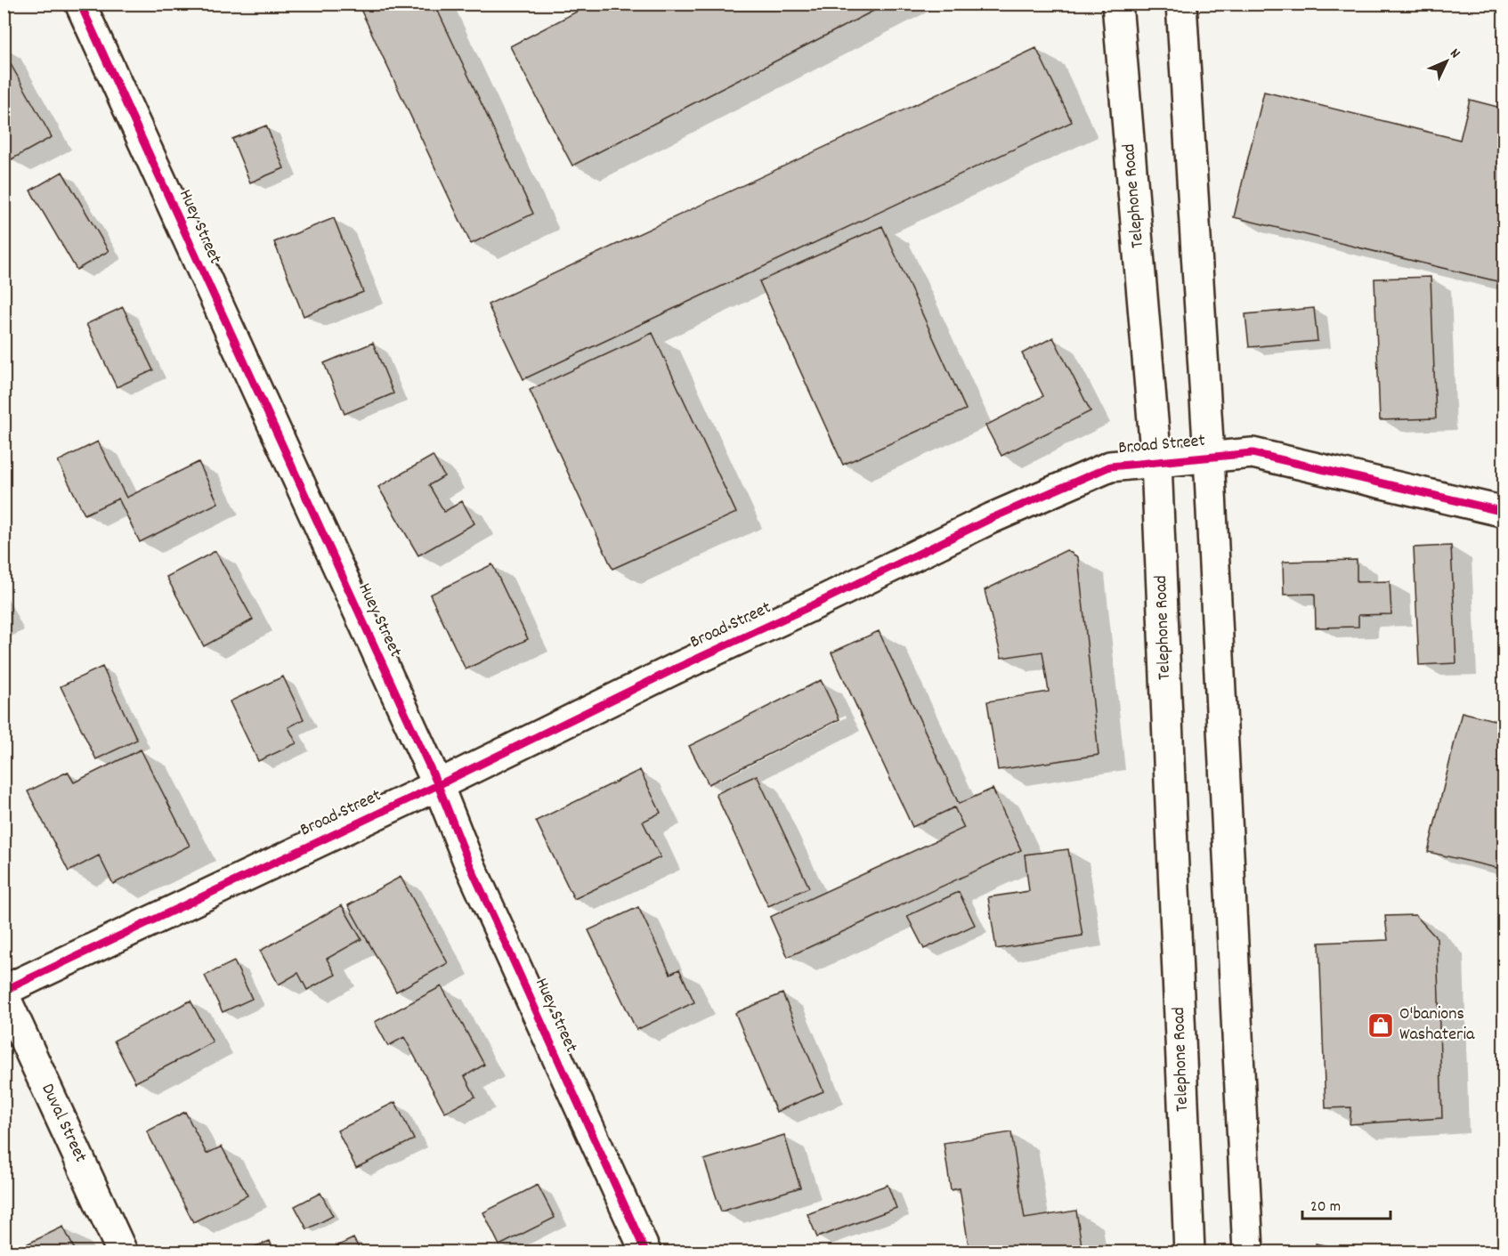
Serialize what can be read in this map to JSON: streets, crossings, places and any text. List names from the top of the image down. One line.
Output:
{"streets":{"street":["Telephone Road","Huey Street","Broad Street","Duval Street"]},"crossings":[["Telephone Road","Broad Street"],["Huey Street","Broad Street"],["Broad Street","Duval Street"]],"places":{"shop":["O'banions Washateria"]},"scale_bar":"20 m","north":"top right"}
